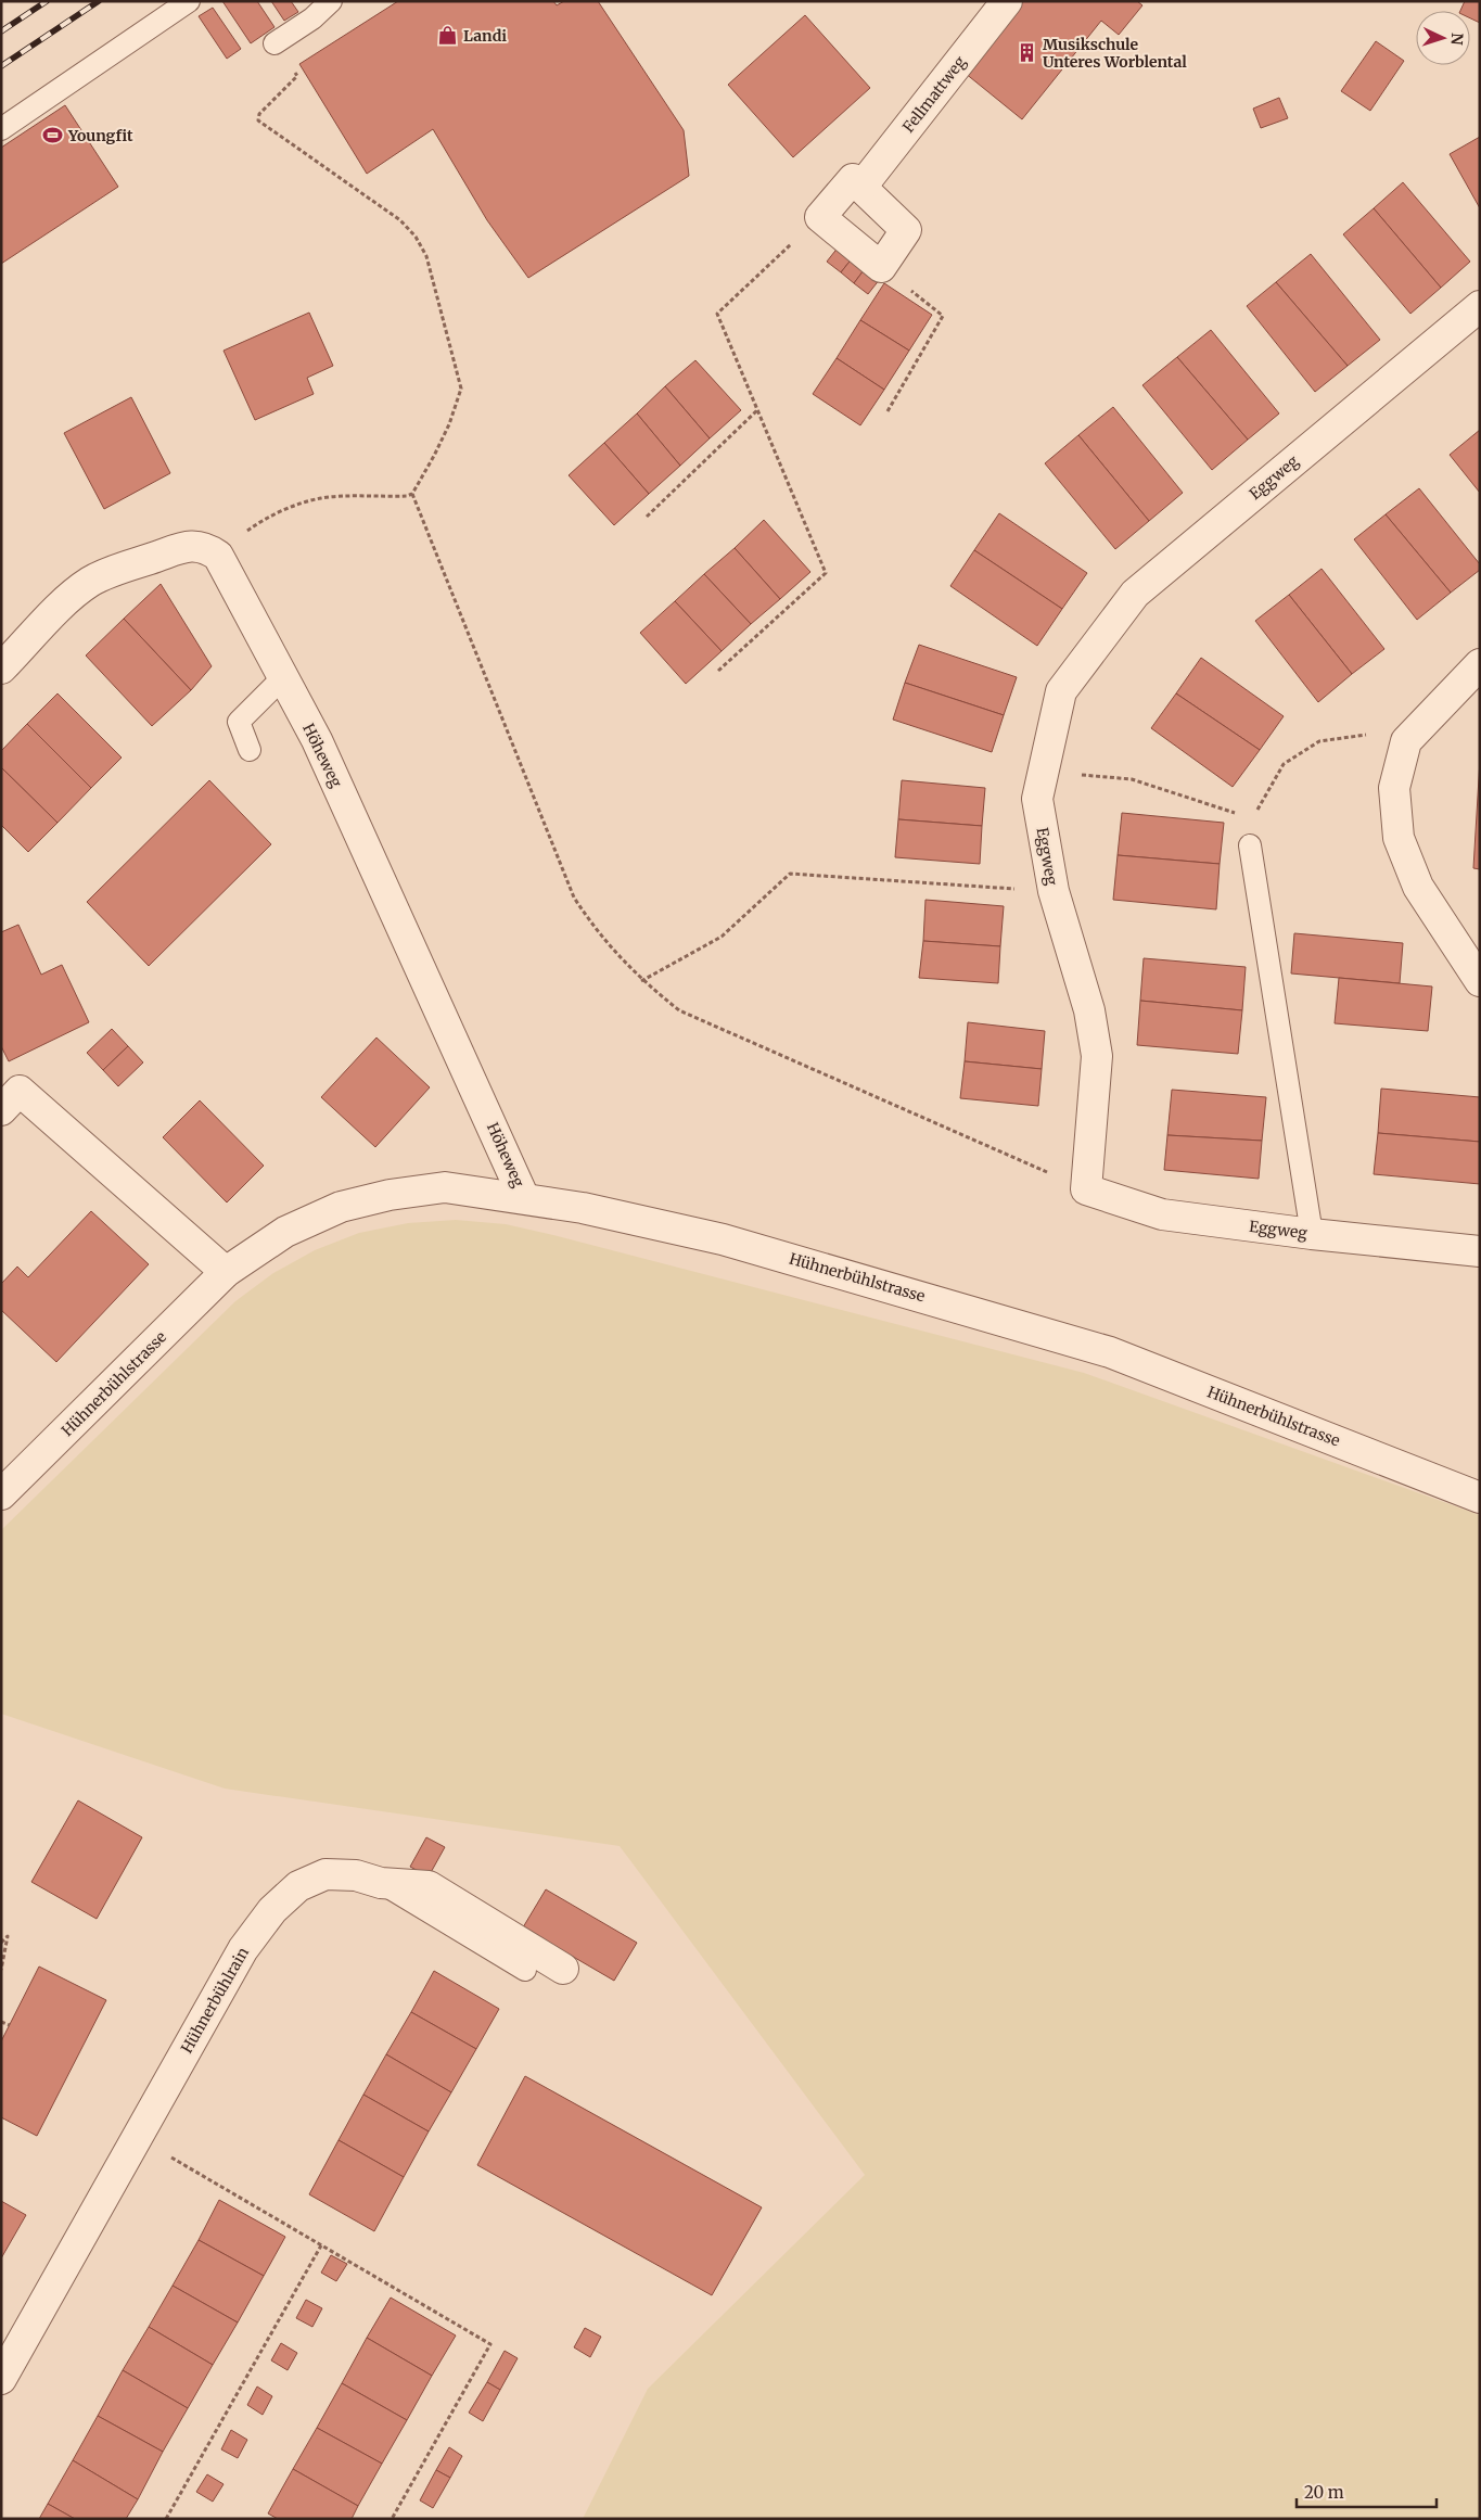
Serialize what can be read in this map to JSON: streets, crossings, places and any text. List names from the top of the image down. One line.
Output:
{"streets":{"street":["Fellmattweg","Eggweg","Höheweg","Hühnerbühlstrasse","Hühnerbühlrain"]},"crossings":[["Höheweg","Hühnerbühlstrasse"]],"places":{"shop":["Landi"],"building":["Musikschule Unteres Worblental"],"sports":["Youngfit"]},"scale_bar":"20 m","north":"right"}
